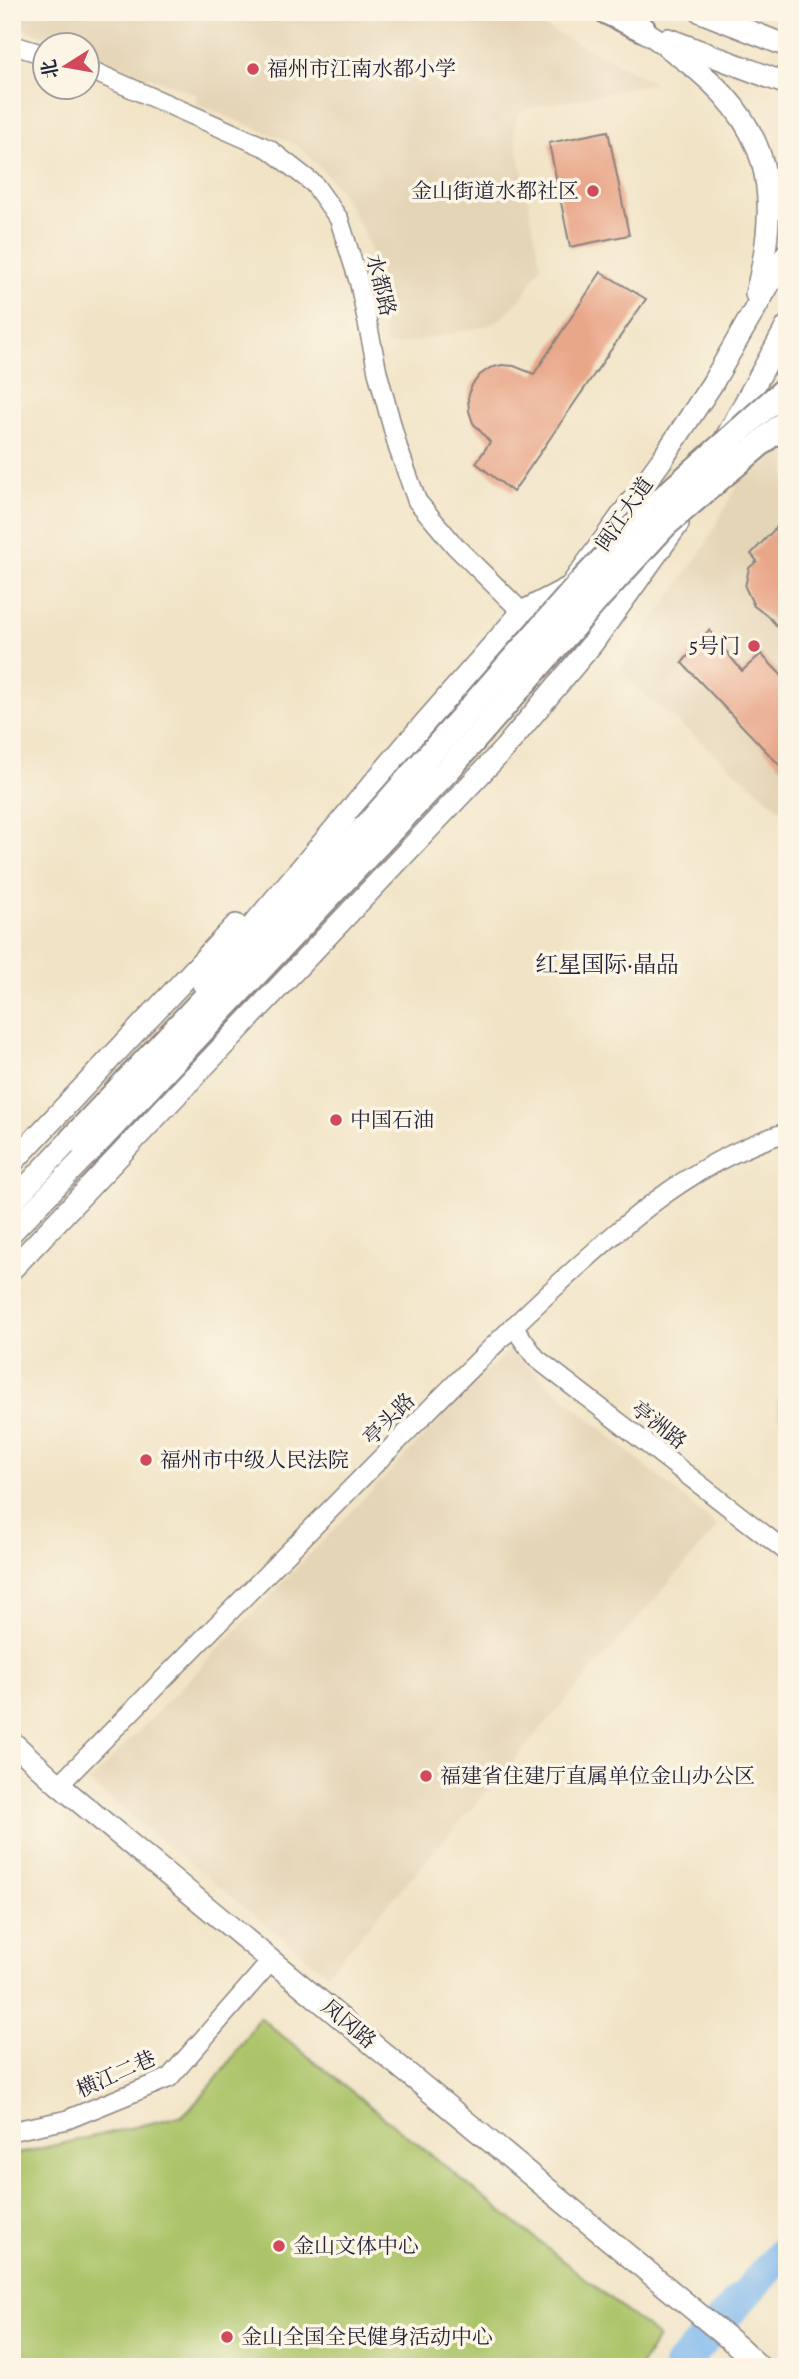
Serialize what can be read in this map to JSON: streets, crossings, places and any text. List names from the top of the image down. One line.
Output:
{"streets":{"main road":["闽江大道","凤冈路"],"street":["水都路","亭头路","亭洲路","横江二巷"]},"crossings":[["水都路","闽江大道"],["亭头路","亭洲路"],["亭头路","凤冈路"],["凤冈路","横江二巷"]],"districts":["红星国际·晶品"],"places":["福州市江南水都小学","金山街道水都社区","5号门","中国石油","福州市中级人民法院","福建省住建厅直属单位金山办公区","金山文体中心","金山全国全民健身活动中心"],"north":"left"}
